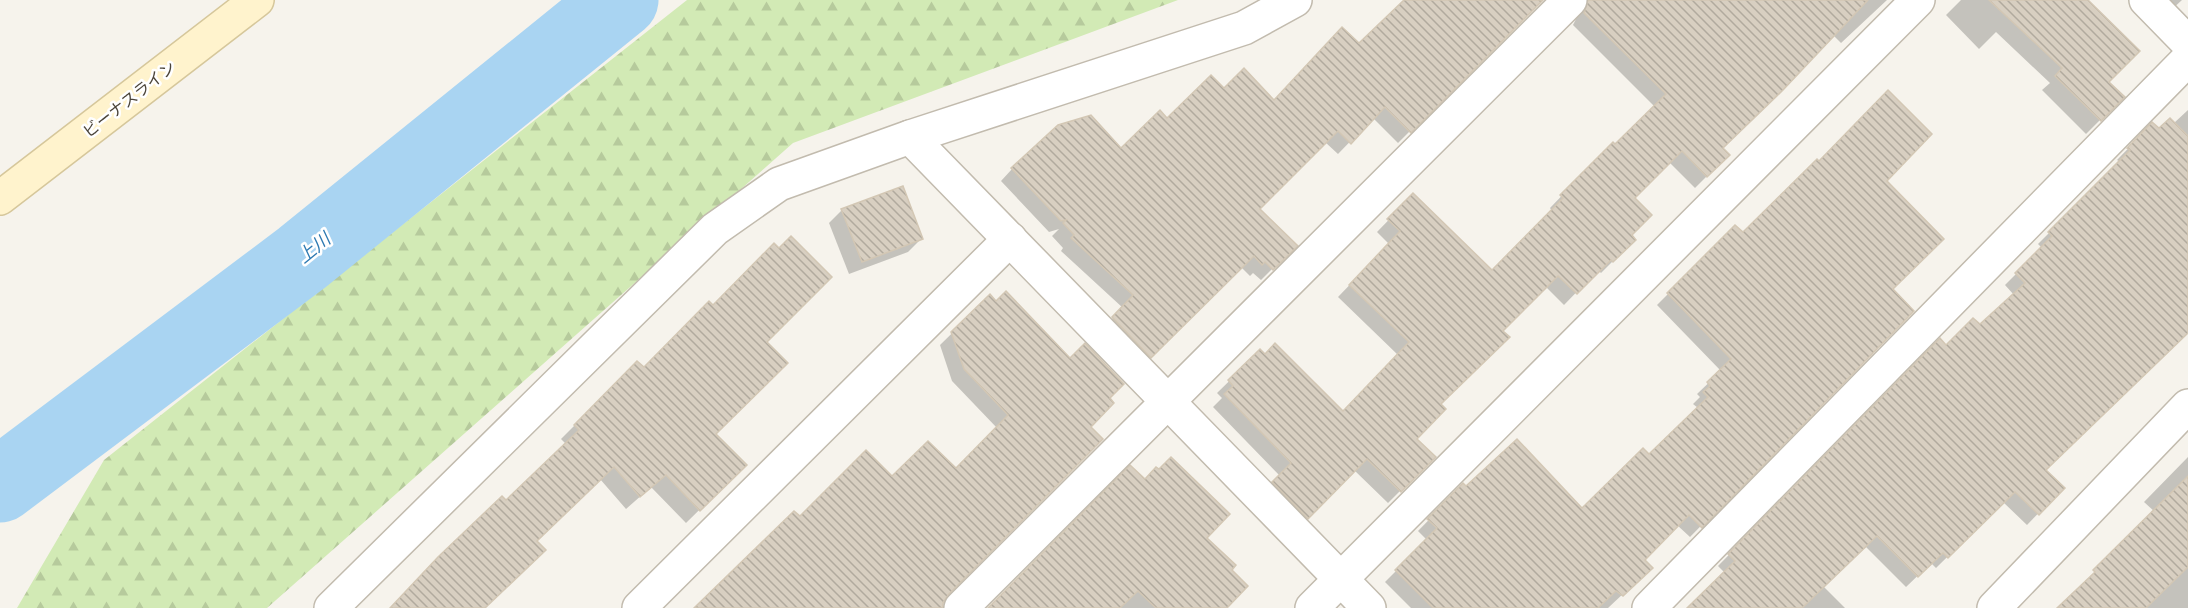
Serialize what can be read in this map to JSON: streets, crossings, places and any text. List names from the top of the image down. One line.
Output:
{"streets":{"main road":["ビーナスライン"]},"water":["上川"]}
